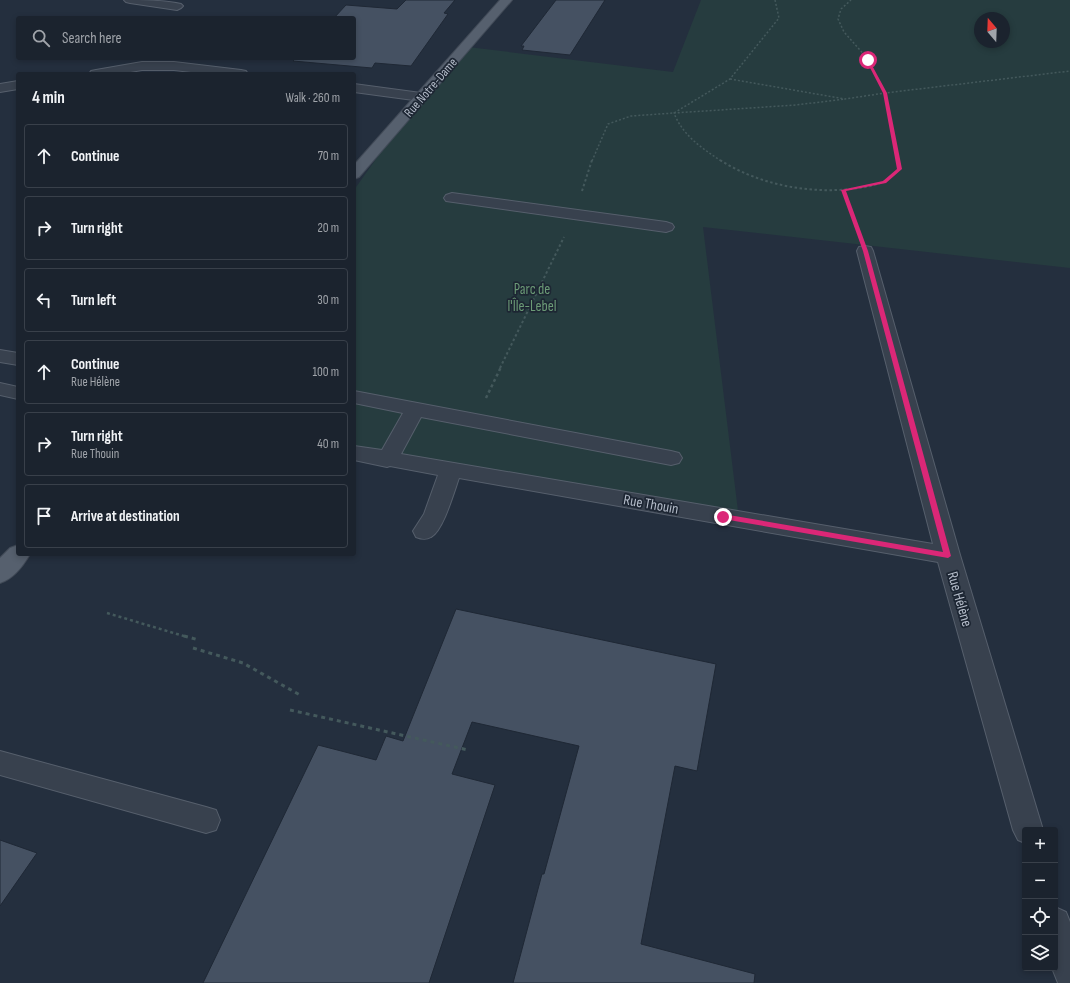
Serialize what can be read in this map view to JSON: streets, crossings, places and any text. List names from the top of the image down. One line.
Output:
{"streets":{"main road":["Rue Notre-Dame"],"street":["Rue Thouin","Rue Hélène"]},"crossings":[["Rue Thouin","Rue Hélène"]],"parks":["Parc de l'Île-Lebel"],"north":"top","page":{"search":"Search here","heading":["4 min","Walk · 260 m"],"list":[["Continue","70 m"],["Turn right","20 m"],["Turn left","30 m"],["Continue","Rue Hélène","100 m"],["Turn right","Rue Thouin","40 m"],"Arrive at destination"],"map_buttons":["+","−"]}}
